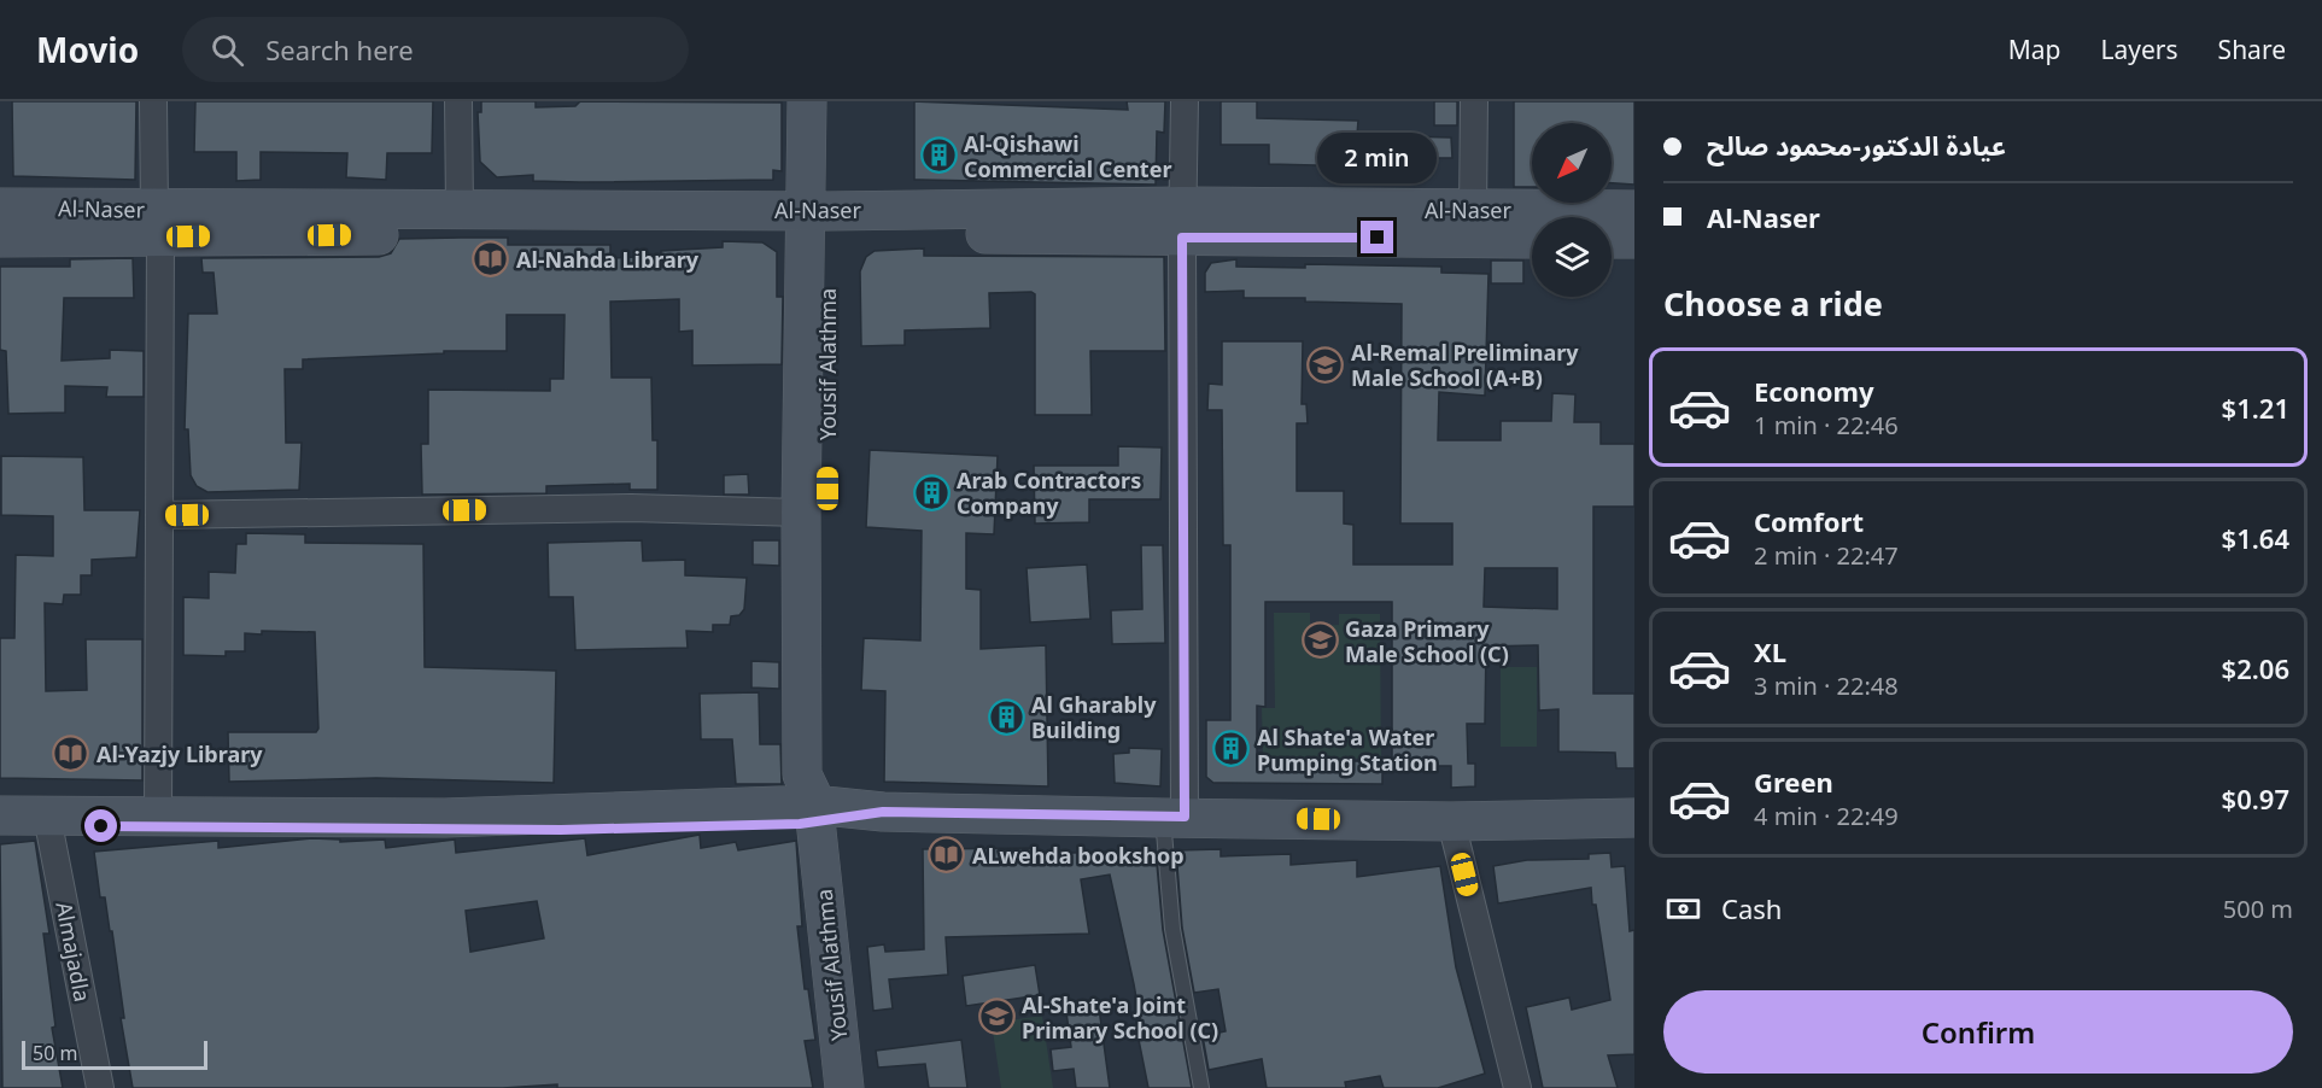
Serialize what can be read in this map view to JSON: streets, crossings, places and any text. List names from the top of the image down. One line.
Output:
{"streets":{"main road":["Al-Naser","Yousif Alathma"],"street":["Almajadla"]},"crossings":[["Al-Naser","Yousif Alathma"]],"places":{"building":["Al-Qishawi Commercial Center","Arab Contractors Company","Al Gharably Building","Al Shate'a Water Pumping Station"],"library":["Al-Nahda Library","Al-Yazjy Library","ALwehda bookshop"],"school or university":["Al-Remal Preliminary Male School (A+B)","Gaza Primary Male School (C)","Al-Shate'a Joint Primary School (C)"]},"scale_bar":"50 m","north":"bottom left","page":{"header":"Movio","search":"Search here","nav":["Map","Layers","Share"],"banner":["عيادة الدكتور-محمود صالح","Al-Naser"],"bubble":"2 min","heading":"Choose a ride","list":[{"name":"Economy","note":"1 min · 22:46","value":"$1.21"},{"name":"Comfort","note":"2 min · 22:47","value":"$1.64"},{"name":"XL","note":"3 min · 22:48","value":"$2.06"},{"name":"Green","note":"4 min · 22:49","value":"$0.97"}],"pay":["Cash","500 m"],"buttons":"Confirm","scale":"50 m"}}
